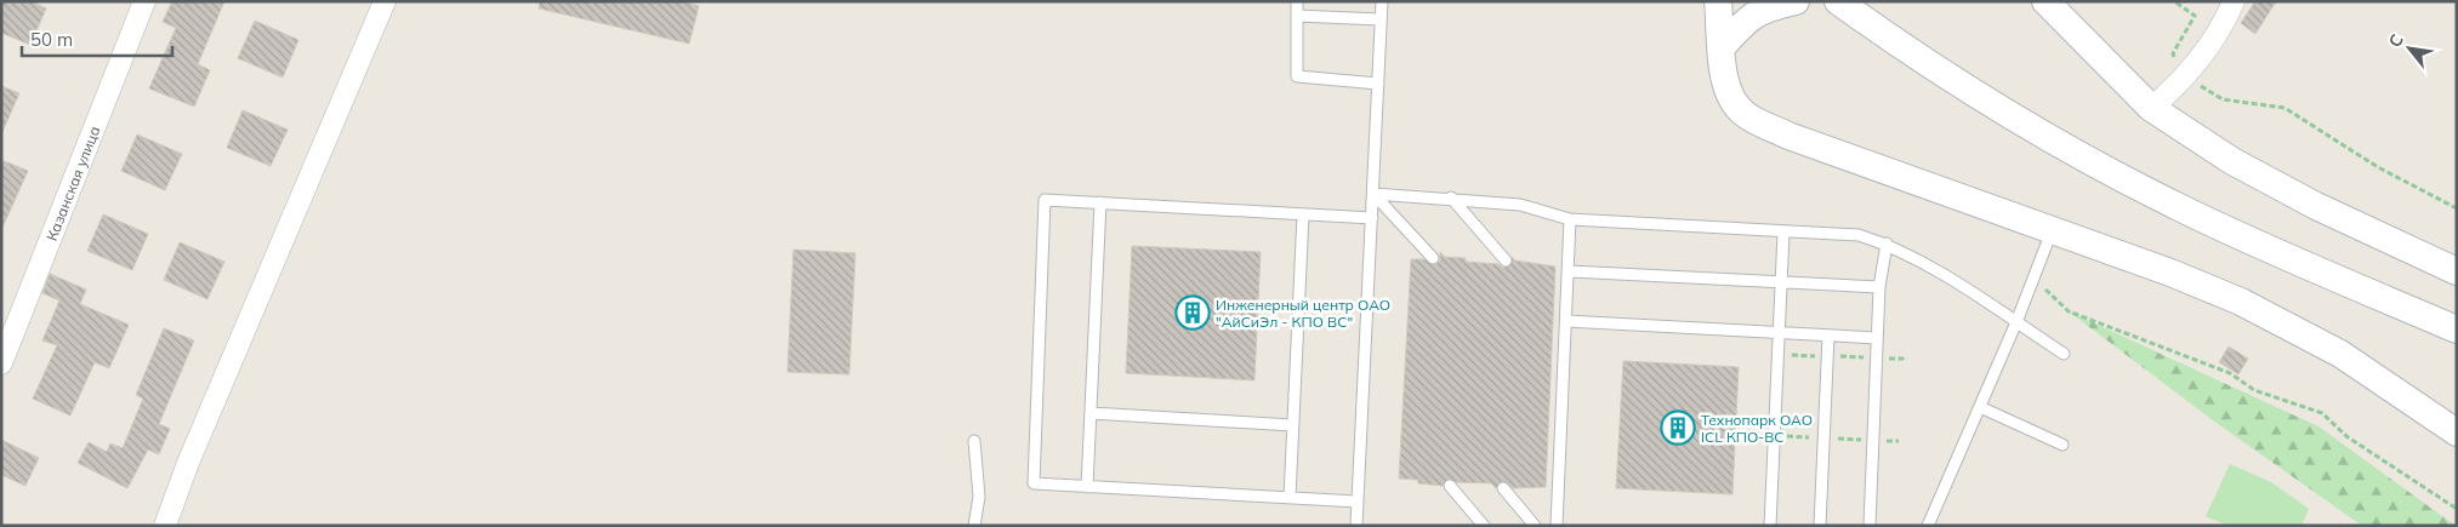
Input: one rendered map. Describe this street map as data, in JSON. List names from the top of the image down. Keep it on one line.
{"streets":{"street":["Казанская улица"]},"places":{"building":["Инженерный центр ОАО \"АйСиЭл - КПО ВС\"","Технопарк OAO ICL КПО-ВС"]},"scale_bar":"50 m","north":"top left"}
